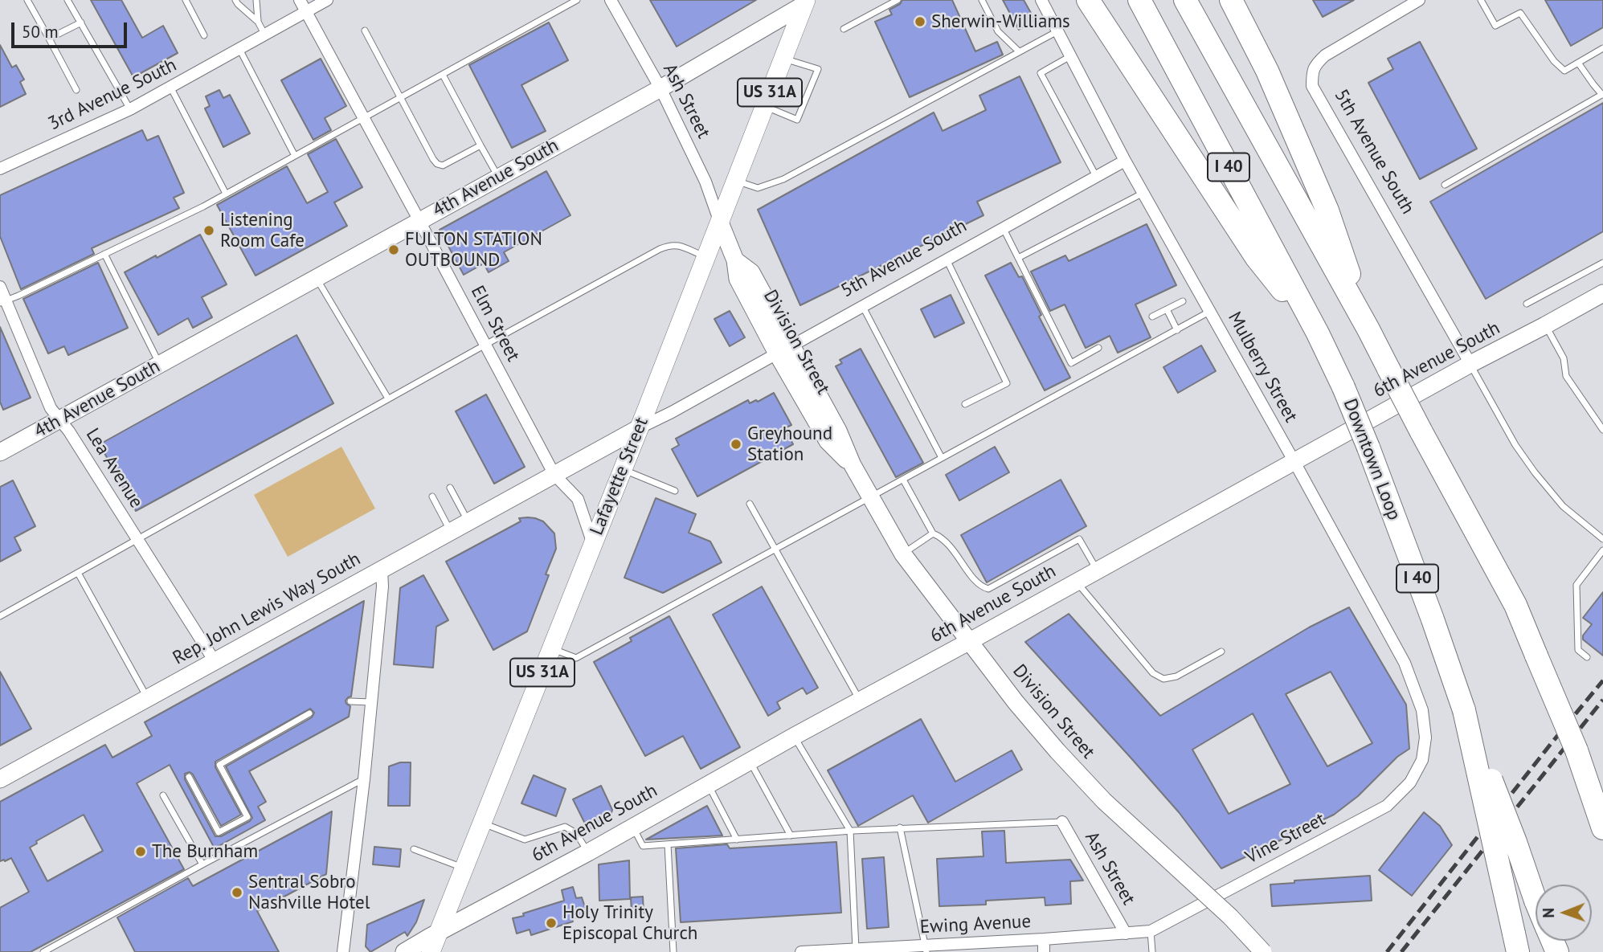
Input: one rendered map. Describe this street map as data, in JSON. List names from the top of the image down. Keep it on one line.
{"streets":{"highway":["I 40","Downtown Loop"],"main road":["US 31A","Lafayette Street"],"street":["3rd Avenue South","Ash Street","5th Avenue South","4th Avenue South","Elm Street","Division Street","6th Avenue South","Mulberry Street","Lea Avenue","Rep. John Lewis Way South","Vine Street","Ewing Avenue"]},"crossings":[["3rd Avenue South","Elm Street"],["Ash Street","4th Avenue South"],["Ash Street","Division Street"],["Ash Street","Lafayette Street"],["Ash Street","Ewing Avenue"],["5th Avenue South","Elm Street"],["5th Avenue South","Division Street"],["5th Avenue South","6th Avenue South"],["5th Avenue South","Mulberry Street"],["5th Avenue South","Lafayette Street"],["5th Avenue South","Rep. John Lewis Way South"],["4th Avenue South","Elm Street"],["4th Avenue South","Lea Avenue"],["4th Avenue South","Lafayette Street"],["Elm Street","Lafayette Street"],["Elm Street","Rep. John Lewis Way South"],["Division Street","6th Avenue South"],["Division Street","Lafayette Street"],["6th Avenue South","Mulberry Street"],["6th Avenue South","Lafayette Street"],["Mulberry Street","Vine Street"],["Lea Avenue","Rep. John Lewis Way South"],["Vine Street","Ewing Avenue"]],"places":["Sherwin-Williams","Listening Room Cafe","FULTON STATION OUTBOUND","Greyhound Station","The Burnham","Sentral Sobro Nashville Hotel","Holy Trinity Episcopal Church"],"scale_bar":"50 m","north":"left"}
